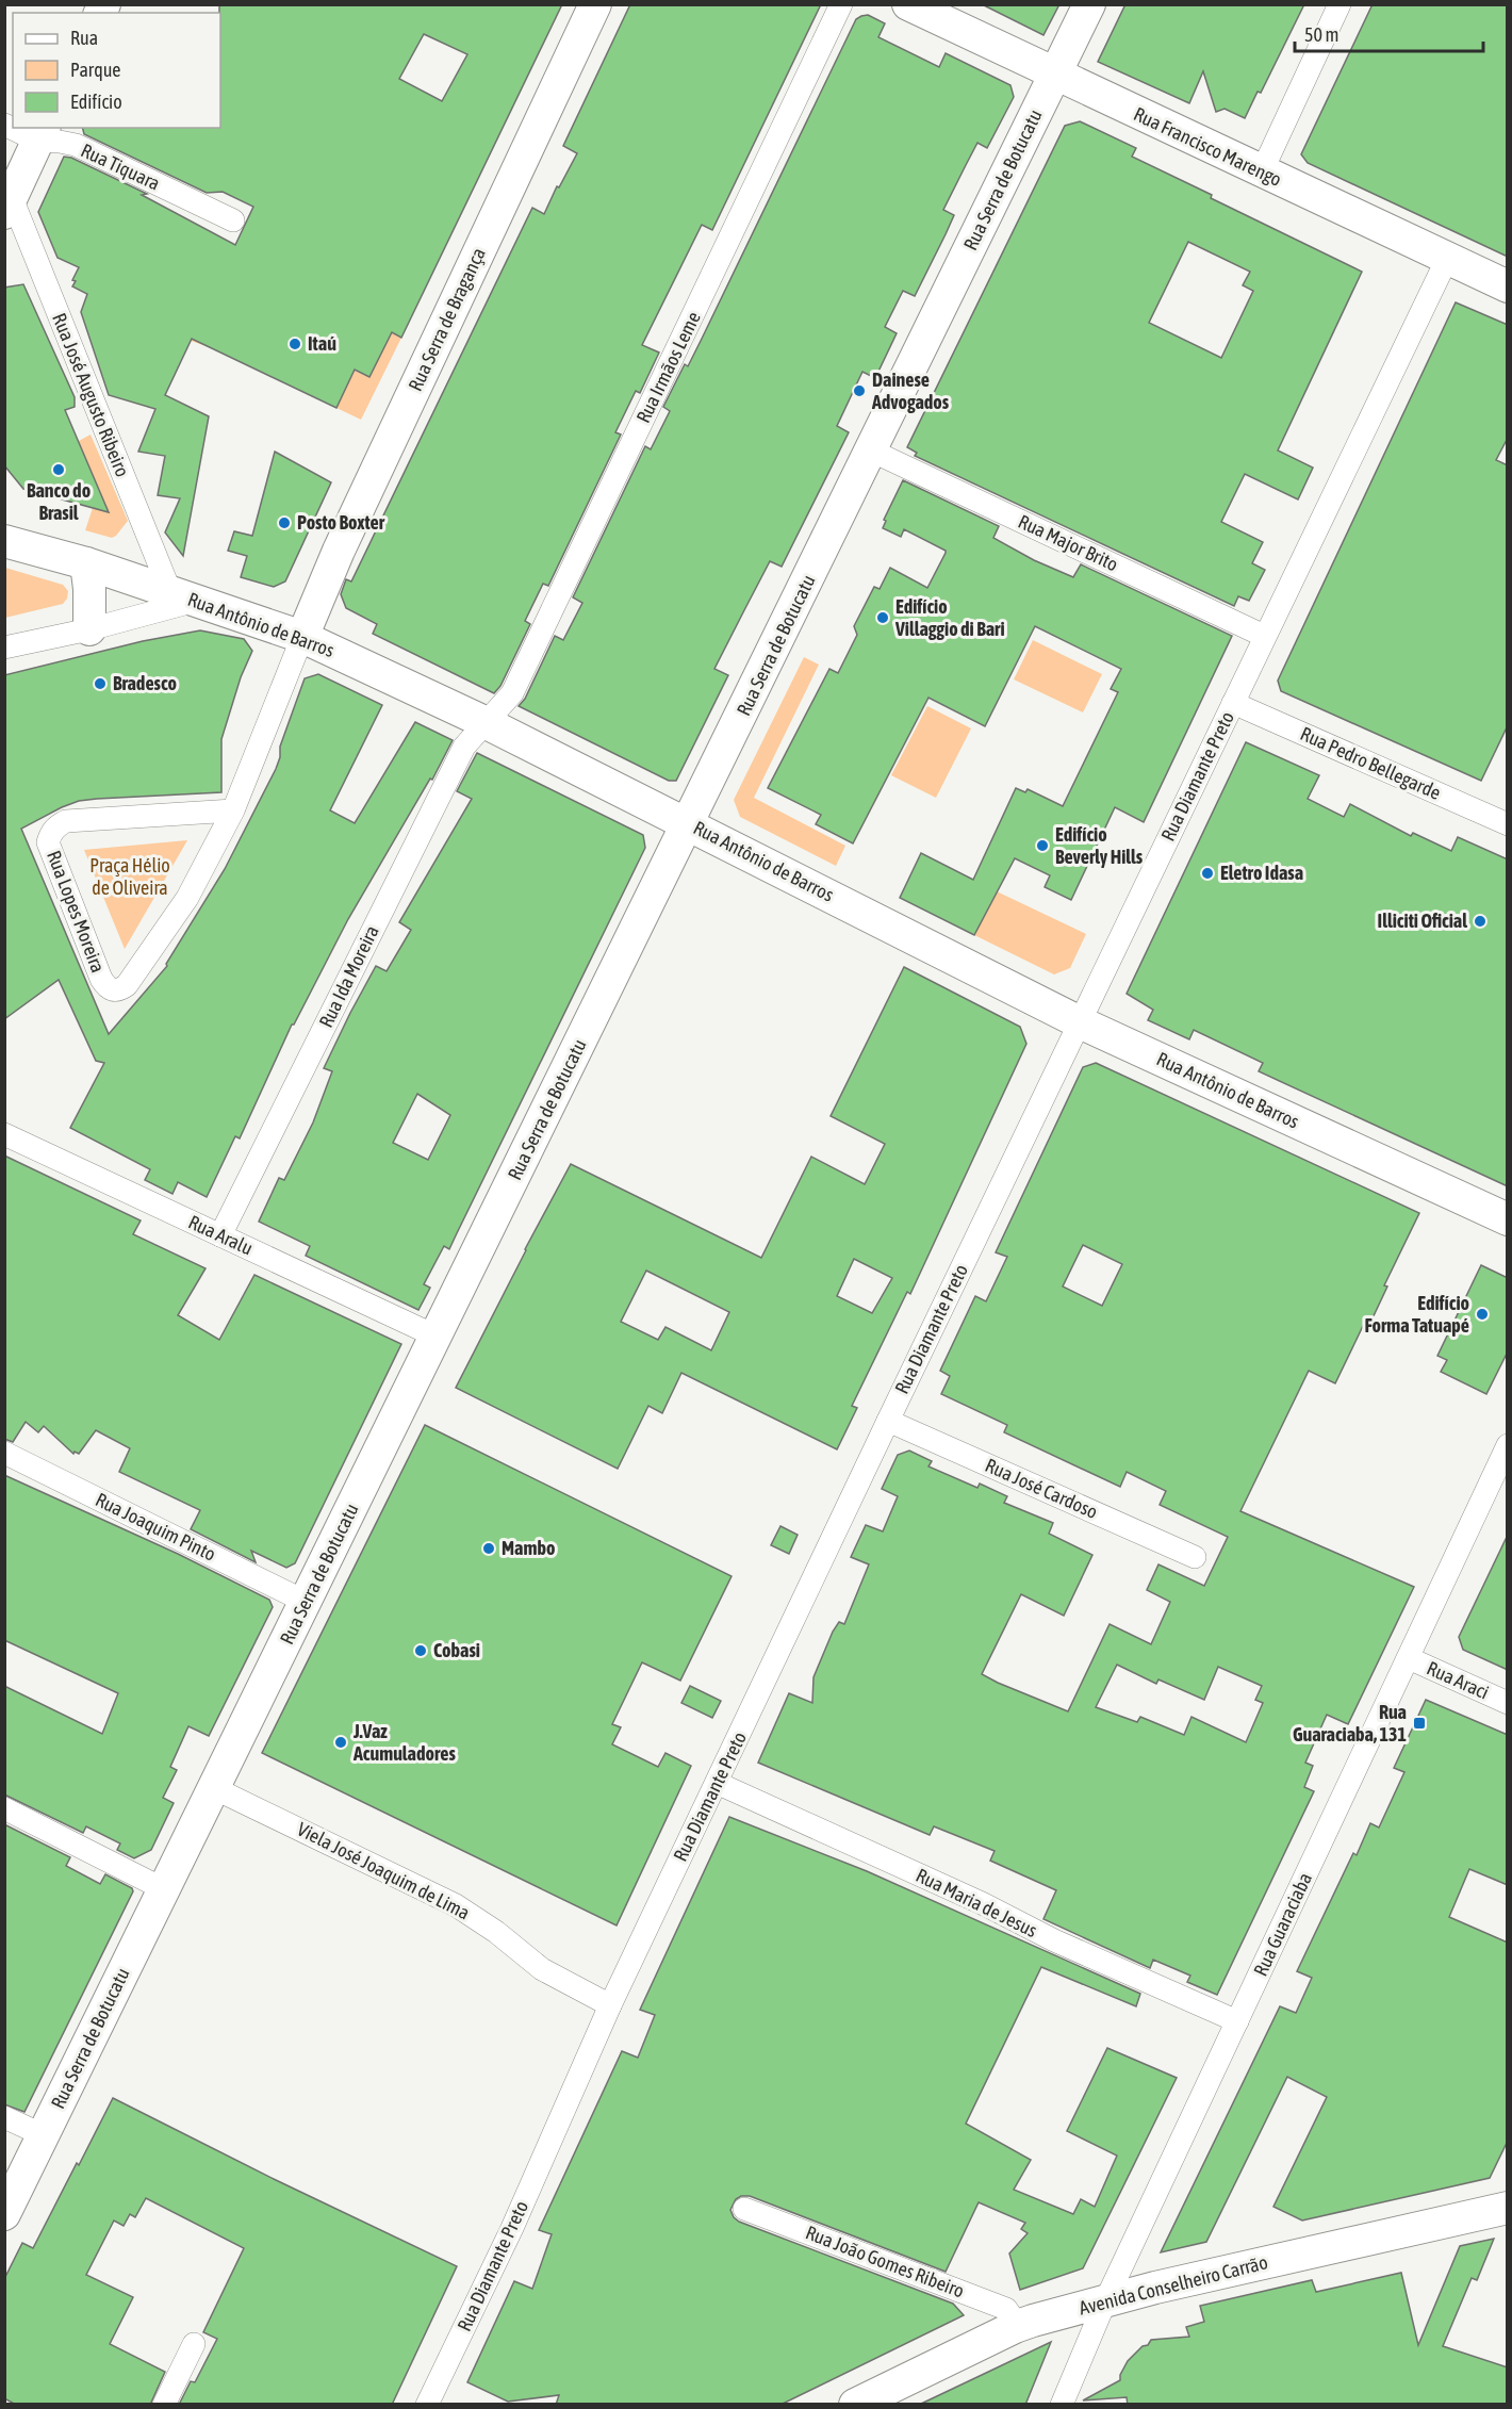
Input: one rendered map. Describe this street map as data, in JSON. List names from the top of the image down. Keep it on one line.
{"streets":{"street":["Rua Francisco Marengo","Rua Tiquara","Rua Serra de Botucatu","Rua Serra de Bragança","Rua Irmãos Leme","Rua José Augusto Ribeiro","Rua Major Brito","Rua Antônio de Barros","Rua Pedro Bellegarde","Rua Diamante Preto","Rua Lopes Moreira","Rua Ida Moreira","Rua Aralu","Rua José Cardoso","Rua Joaquim Pinto","Rua Araci","Viela José Joaquim de Lima","Rua Maria de Jesus","Rua Guaraciaba","Rua João Gomes Ribeiro","Avenida Conselheiro Carrão"]},"crossings":[["Rua Francisco Marengo","Rua Serra de Botucatu"],["Rua Francisco Marengo","Rua Diamante Preto"],["Rua Serra de Botucatu","Rua Major Brito"],["Rua Serra de Botucatu","Rua Antônio de Barros"],["Rua Serra de Botucatu","Rua Aralu"],["Rua Serra de Botucatu","Rua Joaquim Pinto"],["Rua Serra de Botucatu","Viela José Joaquim de Lima"],["Rua Serra de Bragança","Rua Antônio de Barros"],["Rua Serra de Bragança","Rua Lopes Moreira"],["Rua Irmãos Leme","Rua Antônio de Barros"],["Rua Irmãos Leme","Rua Ida Moreira"],["Rua José Augusto Ribeiro","Rua Antônio de Barros"],["Rua Major Brito","Rua Diamante Preto"],["Rua Antônio de Barros","Rua Diamante Preto"],["Rua Antônio de Barros","Rua Lopes Moreira"],["Rua Antônio de Barros","Rua Ida Moreira"],["Rua Pedro Bellegarde","Rua Diamante Preto"],["Rua Diamante Preto","Rua José Cardoso"],["Rua Diamante Preto","Viela José Joaquim de Lima"],["Rua Diamante Preto","Rua Maria de Jesus"],["Rua Ida Moreira","Rua Aralu"],["Rua Araci","Rua Guaraciaba"],["Rua Maria de Jesus","Rua Guaraciaba"],["Rua Guaraciaba","Avenida Conselheiro Carrão"],["Rua João Gomes Ribeiro","Avenida Conselheiro Carrão"]],"parks":["Praça Hélio de Oliveira"],"places":{"other":["Itaú","Dainese Advogados","Banco do Brasil","Posto Boxter","Edifício Villaggio di Bari","Bradesco","Edifício Beverly Hills","Eletro Idasa","Illiciti Oficial","Edifício Forma Tatuapé","Mambo","Cobasi","J.Vaz Acumuladores"],"transit":["Rua Guaraciaba, 131"]},"legend":["Rua","Parque","Edifício"],"scale_bar":"50 m"}
